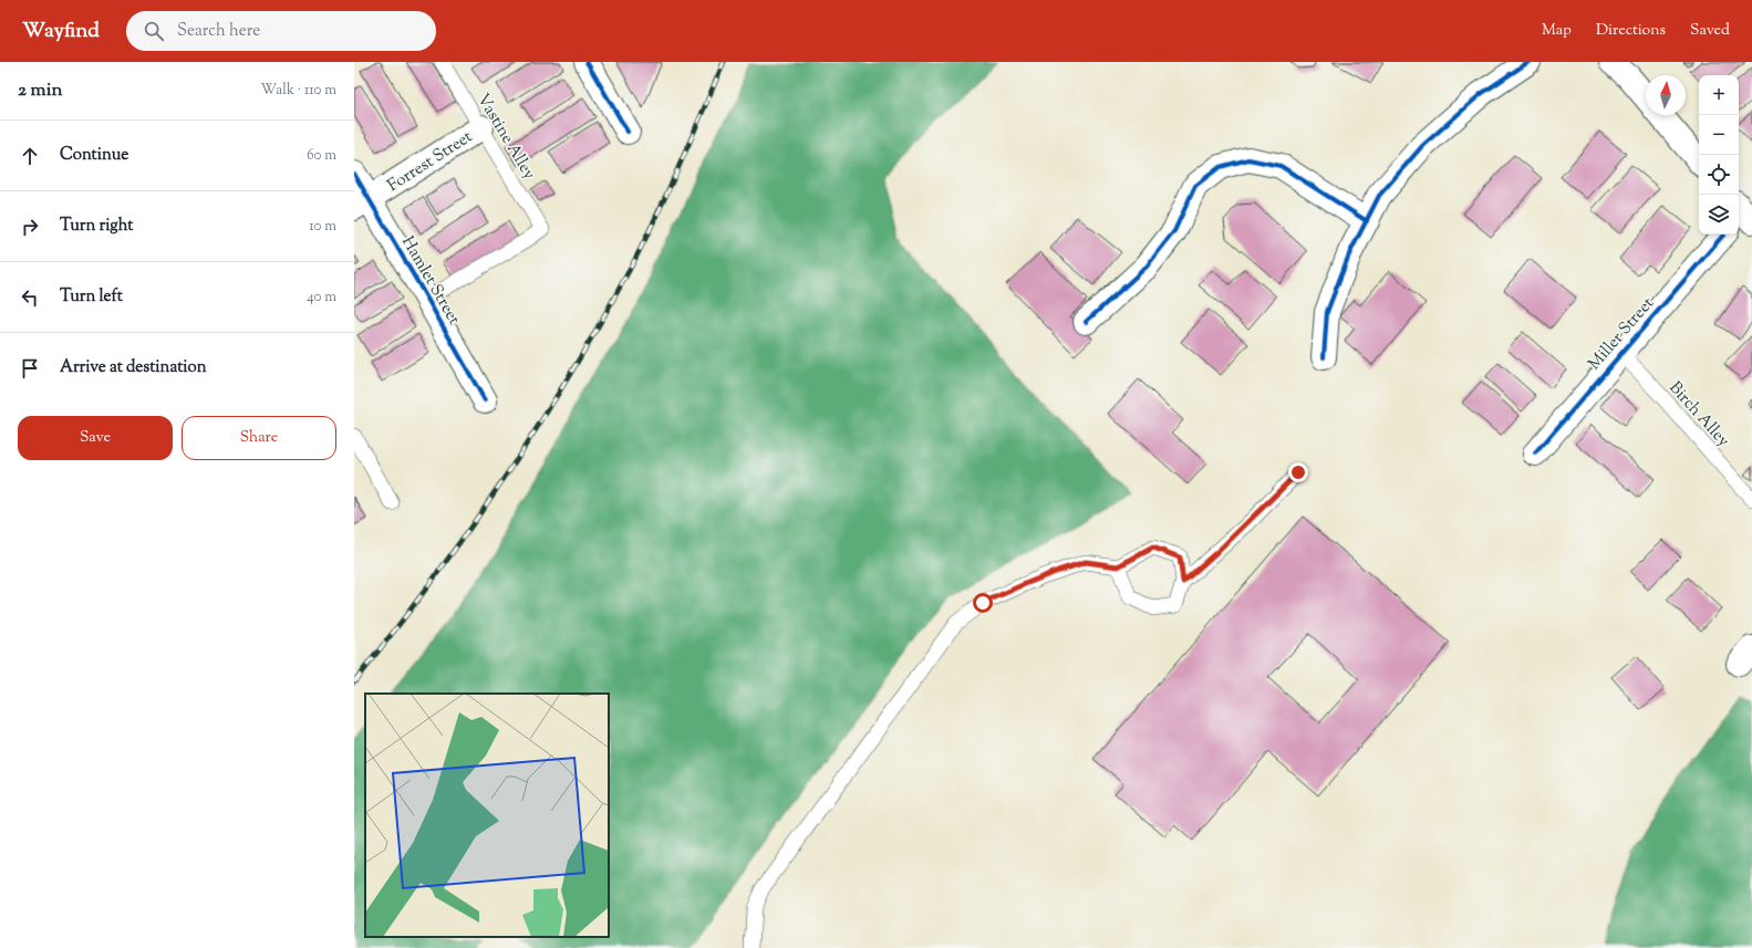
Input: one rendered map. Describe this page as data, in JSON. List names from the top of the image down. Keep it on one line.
{"streets":{"street":["Forrest Street","Hamlet Street","Miller Street"],"lane":["Vastine Alley","Birch Alley"]},"crossings":[["Vastine Alley","Forrest Street"],["Vastine Alley","Hamlet Street"],["Forrest Street","Hamlet Street"],["Miller Street","Birch Alley"]],"north":"top","page":{"header":"Wayfind","search":"Search here","nav":["Map","Directions","Saved"],"heading":["2 min","Walk · 110 m"],"map_buttons":["+","−"],"list":[["Continue","60 m"],["Turn right","10 m"],["Turn left","40 m"],"Arrive at destination"],"buttons":["Save","Share"]}}
